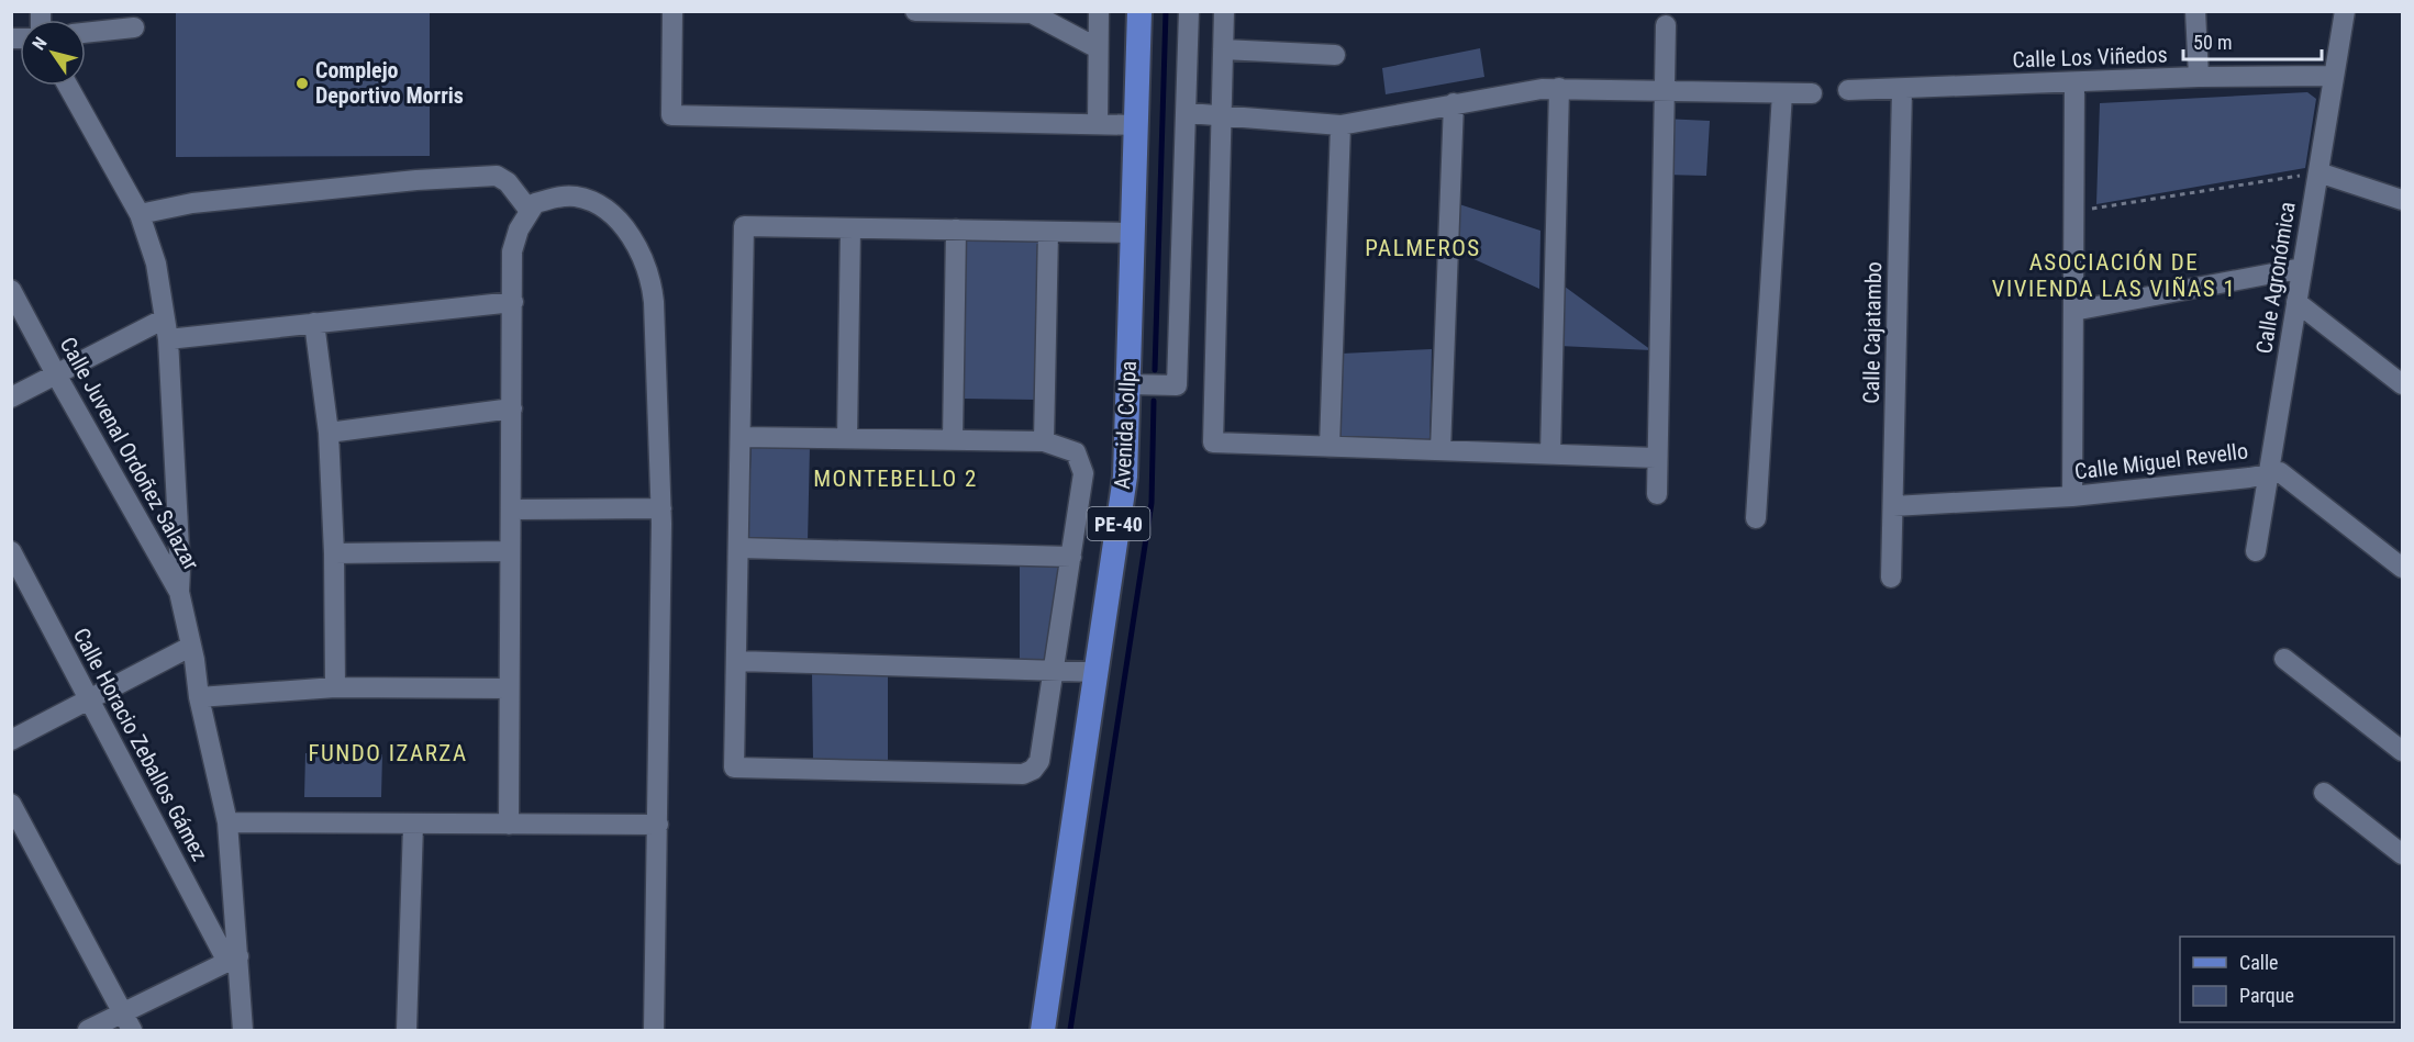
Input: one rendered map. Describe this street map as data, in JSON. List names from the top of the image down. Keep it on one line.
{"streets":{"main road":["Avenida Collpa","PE-40"],"street":["Calle Los Viñedos","Calle Agronómica","Calle Cajatambo","Calle Juvenal Ordoñez Salazar","Calle Miguel Revello","Calle Horacio Zeballos Gámez"]},"crossings":[["Calle Los Viñedos","Calle Agronómica"],["Calle Los Viñedos","Calle Cajatambo"],["Calle Agronómica","Calle Miguel Revello"],["Calle Cajatambo","Calle Miguel Revello"],["Calle Juvenal Ordoñez Salazar","Calle Horacio Zeballos Gámez"]],"districts":["PALMEROS","ASOCIACIÓN DE VIVIENDA LAS VIÑAS 1","MONTEBELLO 2","FUNDO IZARZA"],"places":["Complejo Deportivo Morris"],"legend":["Calle","Parque"],"scale_bar":"50 m","north":"top left"}
